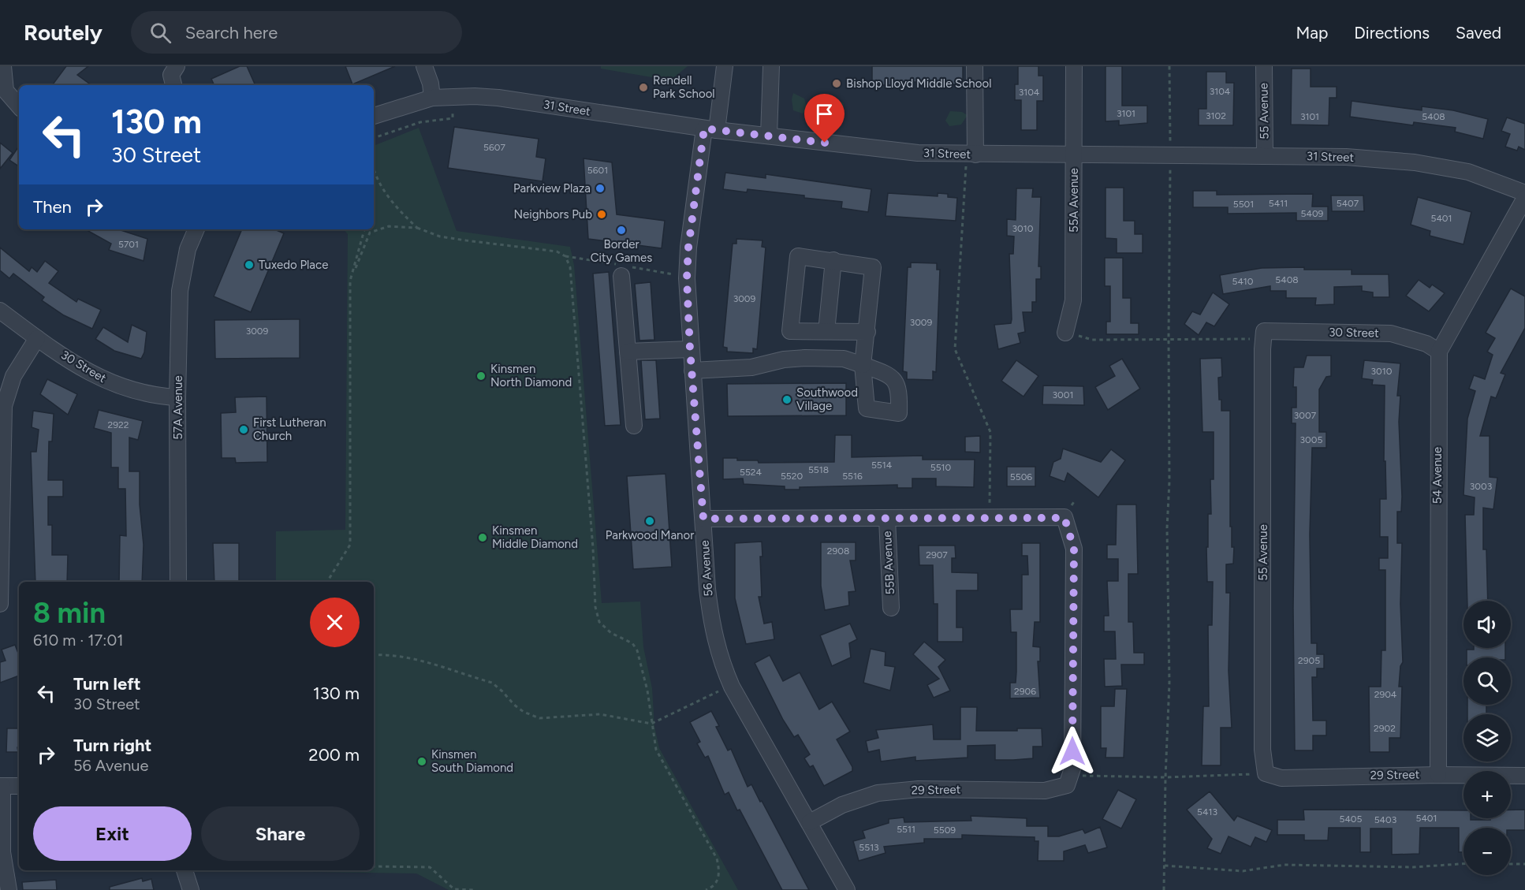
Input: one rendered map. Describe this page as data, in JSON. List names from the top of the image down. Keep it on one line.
{"streets":{"street":["31 Street","55 Avenue","55A Avenue","30 Street","57A Avenue","54 Avenue","55B Avenue","56 Avenue","29 Street"]},"crossings":[["31 Street","55 Avenue"],["31 Street","55A Avenue"],["31 Street","56 Avenue"],["55 Avenue","30 Street"],["55 Avenue","29 Street"],["30 Street","57A Avenue"],["30 Street","54 Avenue"],["54 Avenue","29 Street"],["55B Avenue","29 Street"],["56 Avenue","29 Street"]],"places":["Bishop Lloyd Middle School","Rendell Park School","Parkview Plaza","Neighbors Pub","Border City Games","Tuxedo Place","Kinsmen North Diamond","Southwood Village","First Lutheran Church","Parkwood Manor","Kinsmen Middle Diamond","Kinsmen South Diamond"],"house_numbers":["3104","3104","3101","3102","3101","5408","5607","5601","5411","5407","5501","5409","5401","3010","5701","5408","5410","3009","3009","3009","3010","3001","3007","2922","3005","5514","5510","5518","5524","5520","5516","5506","3003","2908","2907","2905","2906","2904","2902","5413","5401","5405","5403","5511","5509","5513"],"page":{"header":"Routely","search":"Search here","nav":["Map","Directions","Saved"],"turn":["130 m","30 Street"],"then":"Then","heading":["8 min","610 m · 17:01"],"map_buttons":["+","−"],"list":[{"name":"Turn left","note":"30 Street","value":"130 m"},{"name":"Turn right","note":"56 Avenue","value":"200 m"}],"buttons":["Exit","Share"]}}
